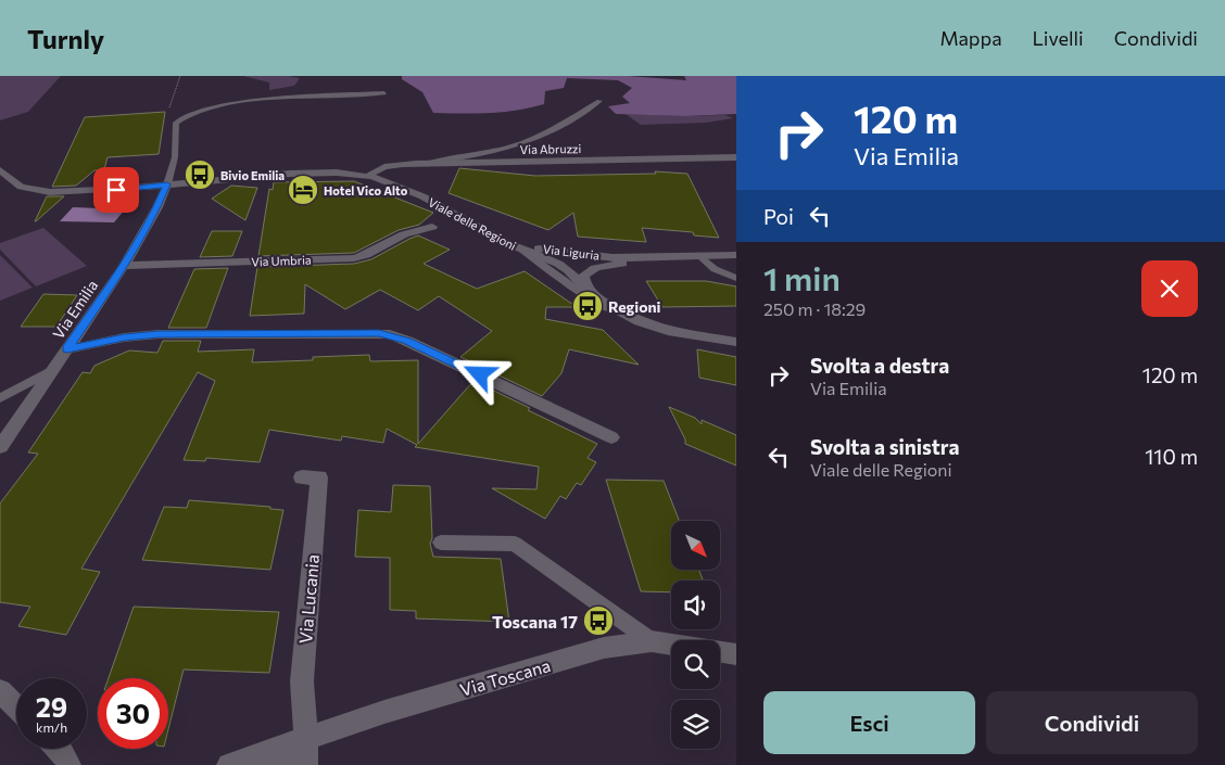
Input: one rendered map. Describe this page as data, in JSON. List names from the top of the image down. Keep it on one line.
{"streets":{"street":["Via Abruzzi","Viale delle Regioni","Via Liguria","Via Umbria","Via Emilia","Via Lucania","Via Toscana"]},"crossings":[["Via Abruzzi","Viale delle Regioni"],["Viale delle Regioni","Via Liguria"],["Viale delle Regioni","Via Emilia"],["Via Umbria","Via Emilia"],["Via Lucania","Via Toscana"]],"places":{"bus stop":["Bivio Emilia","Regioni","Toscana 17"],"hotel":["Hotel Vico Alto"]},"north":"bottom right","page":{"header":"Turnly","nav":["Mappa","Livelli","Condividi"],"turn":["120 m","Via Emilia"],"then":"Poi","heading":["1 min","250 m · 18:29"],"list":[{"name":"Svolta a destra","note":"Via Emilia","value":"120 m"},{"name":"Svolta a sinistra","note":"Viale delle Regioni","value":"110 m"}],"speed":"29 km/h","limit":"30","buttons":["Esci","Condividi"]}}
